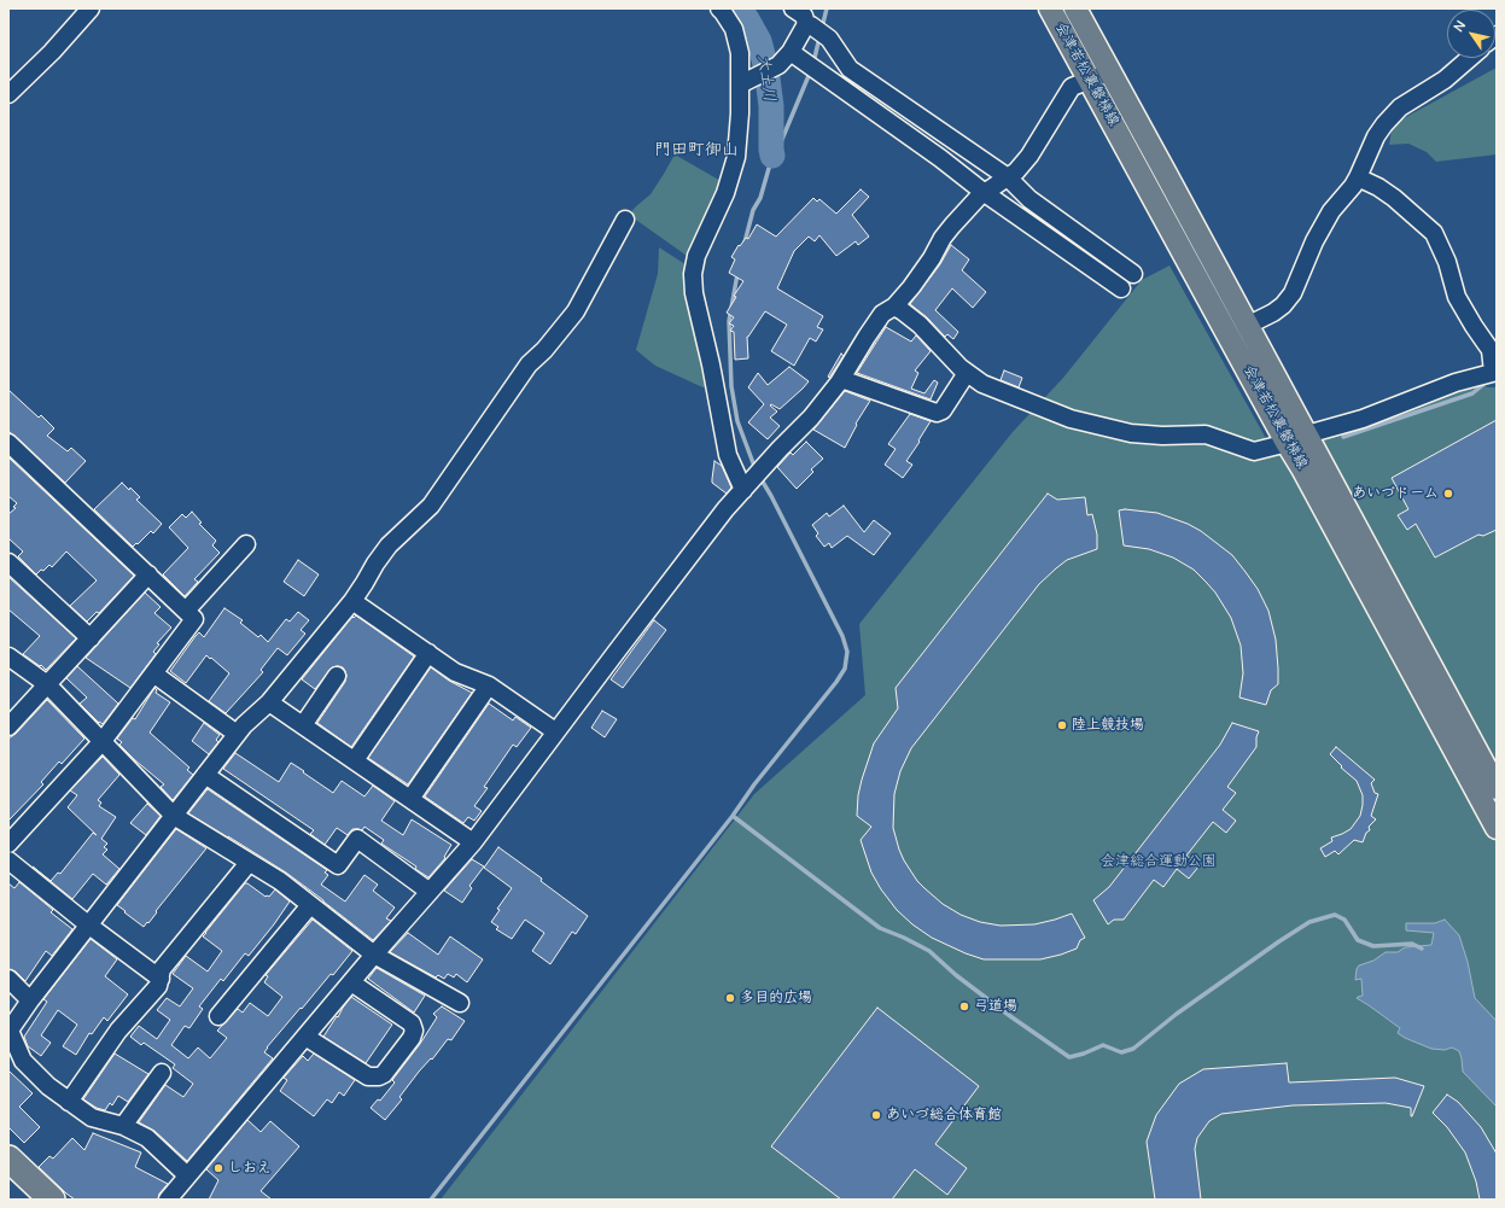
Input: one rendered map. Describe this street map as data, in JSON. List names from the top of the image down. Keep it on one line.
{"streets":{"main road":["会津若松裏磐梯線"]},"districts":["門田町御山"],"water":["大土川"],"parks":["会津総合運動公園"],"places":["あいづドーム","陸上競技場","多目的広場","弓道場","あいづ総合体育館","しおえ"],"north":"top left"}
